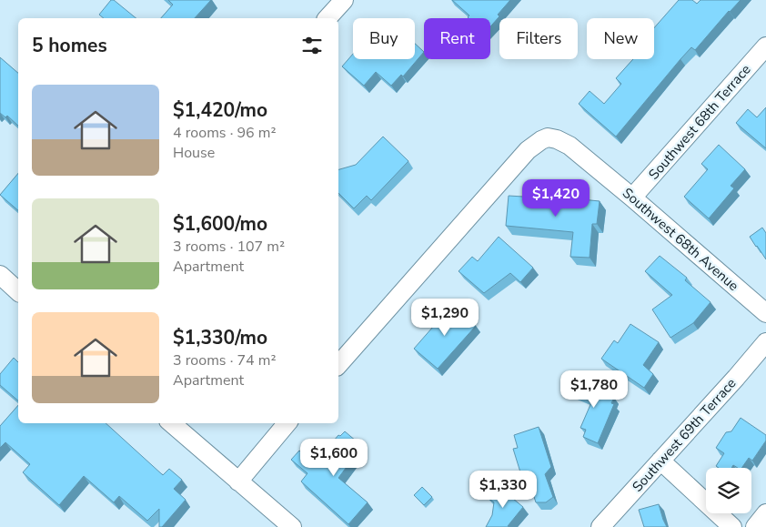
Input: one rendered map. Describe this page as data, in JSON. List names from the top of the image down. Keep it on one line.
{"streets":{"street":["Southwest 68th Terrace","Southwest 68th Avenue","Southwest 69th Terrace"]},"crossings":[["Southwest 68th Terrace","Southwest 68th Avenue"]],"page":{"chip":["Buy","Rent","Filters","New"],"heading":"5 homes","list":[{"name":"$1,420/mo","note":"4 rooms · 96 m² · House"},{"name":"$1,600/mo","note":"3 rooms · 107 m² · Apartment"},{"name":"$1,330/mo","note":"3 rooms · 74 m² · Apartment"}],"price":["$1,420","$1,290","$1,780","$1,600","$1,330"]}}
